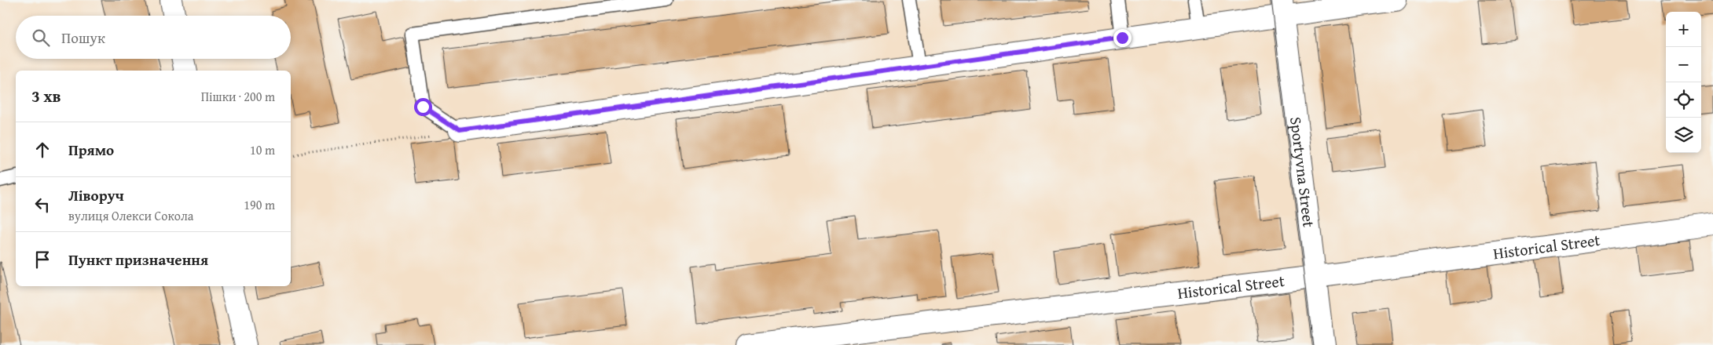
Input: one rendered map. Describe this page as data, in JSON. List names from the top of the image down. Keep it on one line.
{"streets":{"street":["Sportyvna Street","Historical Street"]},"crossings":[["Sportyvna Street","Historical Street"]],"page":{"map_buttons":["+","−"],"search":"Пошук","heading":["3 хв","Пішки · 200 m"],"list":[["Прямо","10 m"],["Ліворуч","вулиця Олекси Сокола","190 m"],"Пункт призначення"]}}
